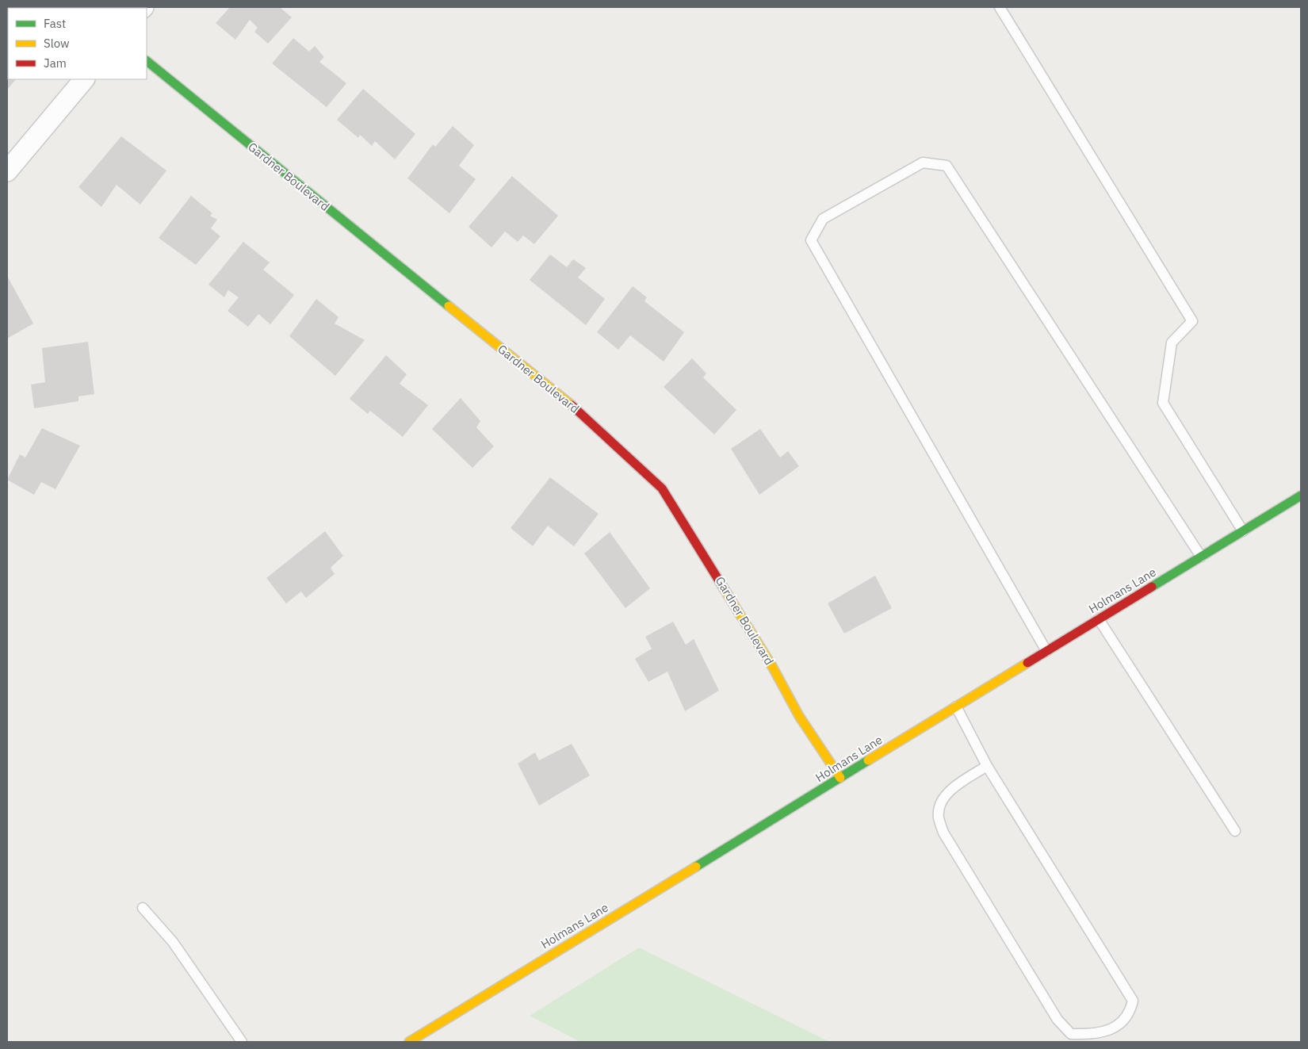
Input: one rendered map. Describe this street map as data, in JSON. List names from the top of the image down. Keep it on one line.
{"streets":{"main road":["Gardner Boulevard","Holmans Lane"]},"crossings":[["Gardner Boulevard","Holmans Lane"]],"legend":["Fast","Slow","Jam"]}
